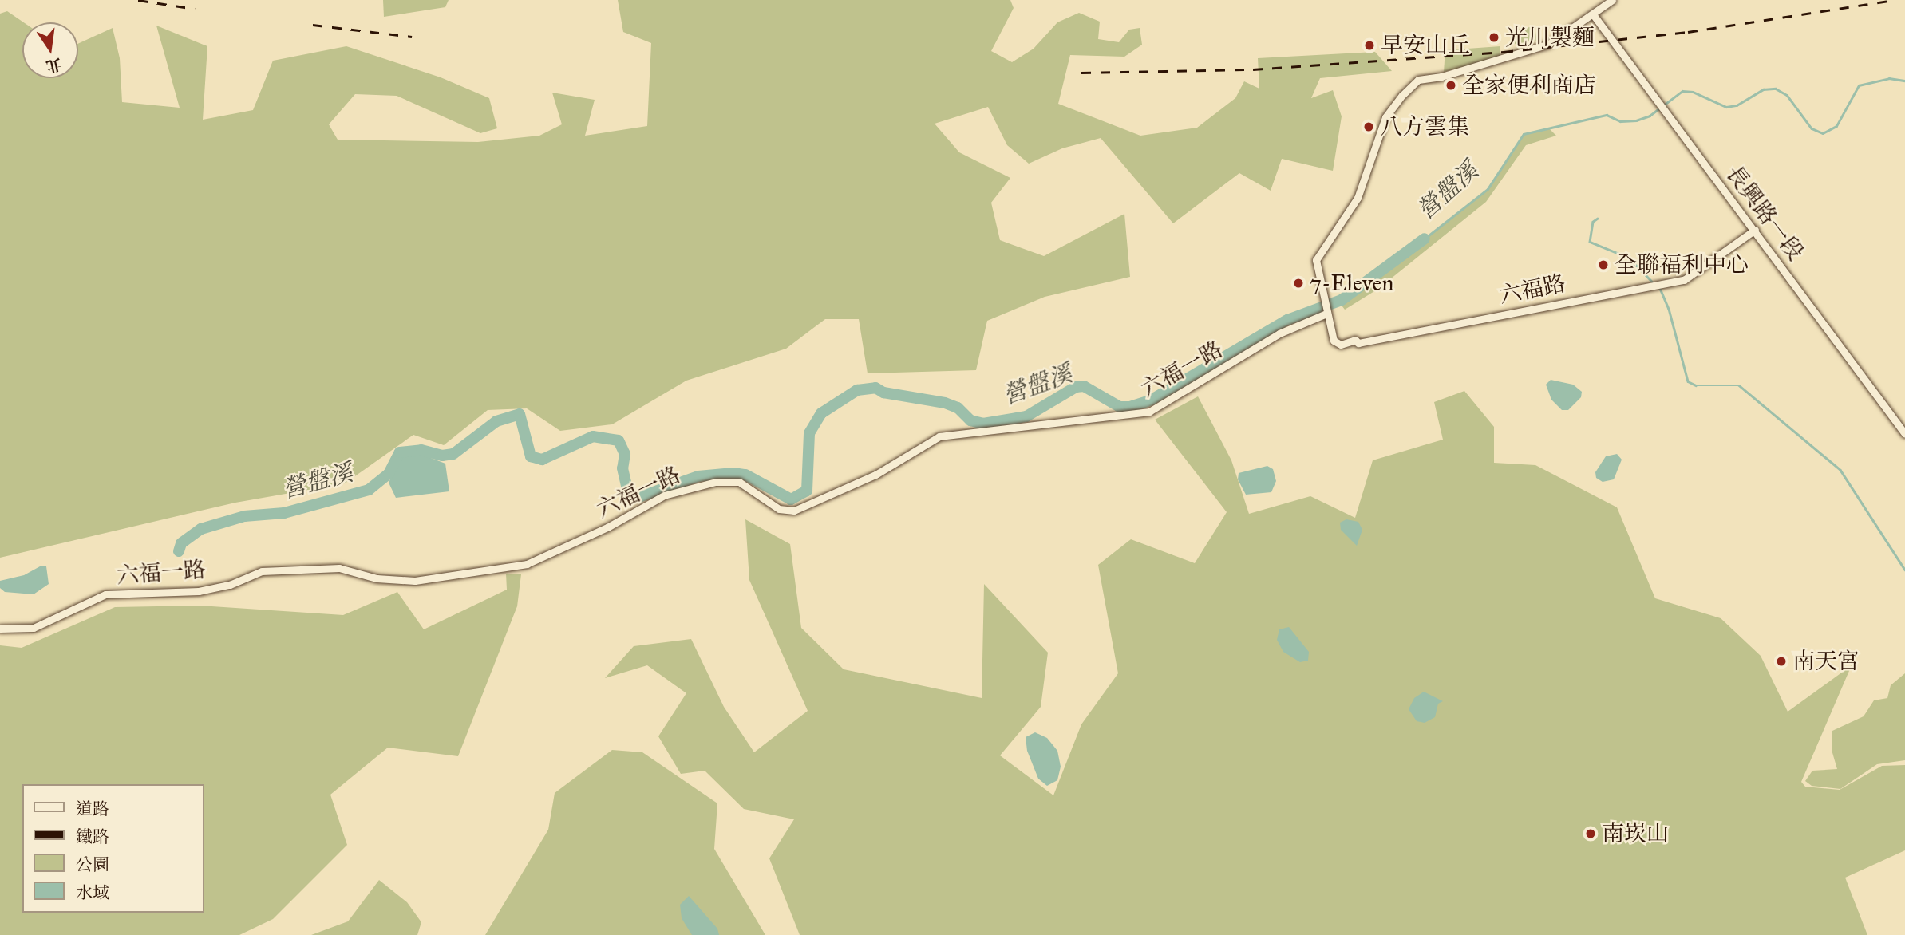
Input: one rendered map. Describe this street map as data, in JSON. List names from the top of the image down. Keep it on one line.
{"streets":{"street":["長興路一段","六福路","六福一路"]},"crossings":[["長興路一段","六福路"],["六福路","六福一路"]],"water":["營盤溪"],"places":["光川製麵","早安山丘","全家便利商店","八方雲集","全聯福利中心","7-Eleven","南天宮","南崁山"],"legend":["道路","鐵路","公園","水域"],"north":"bottom"}
